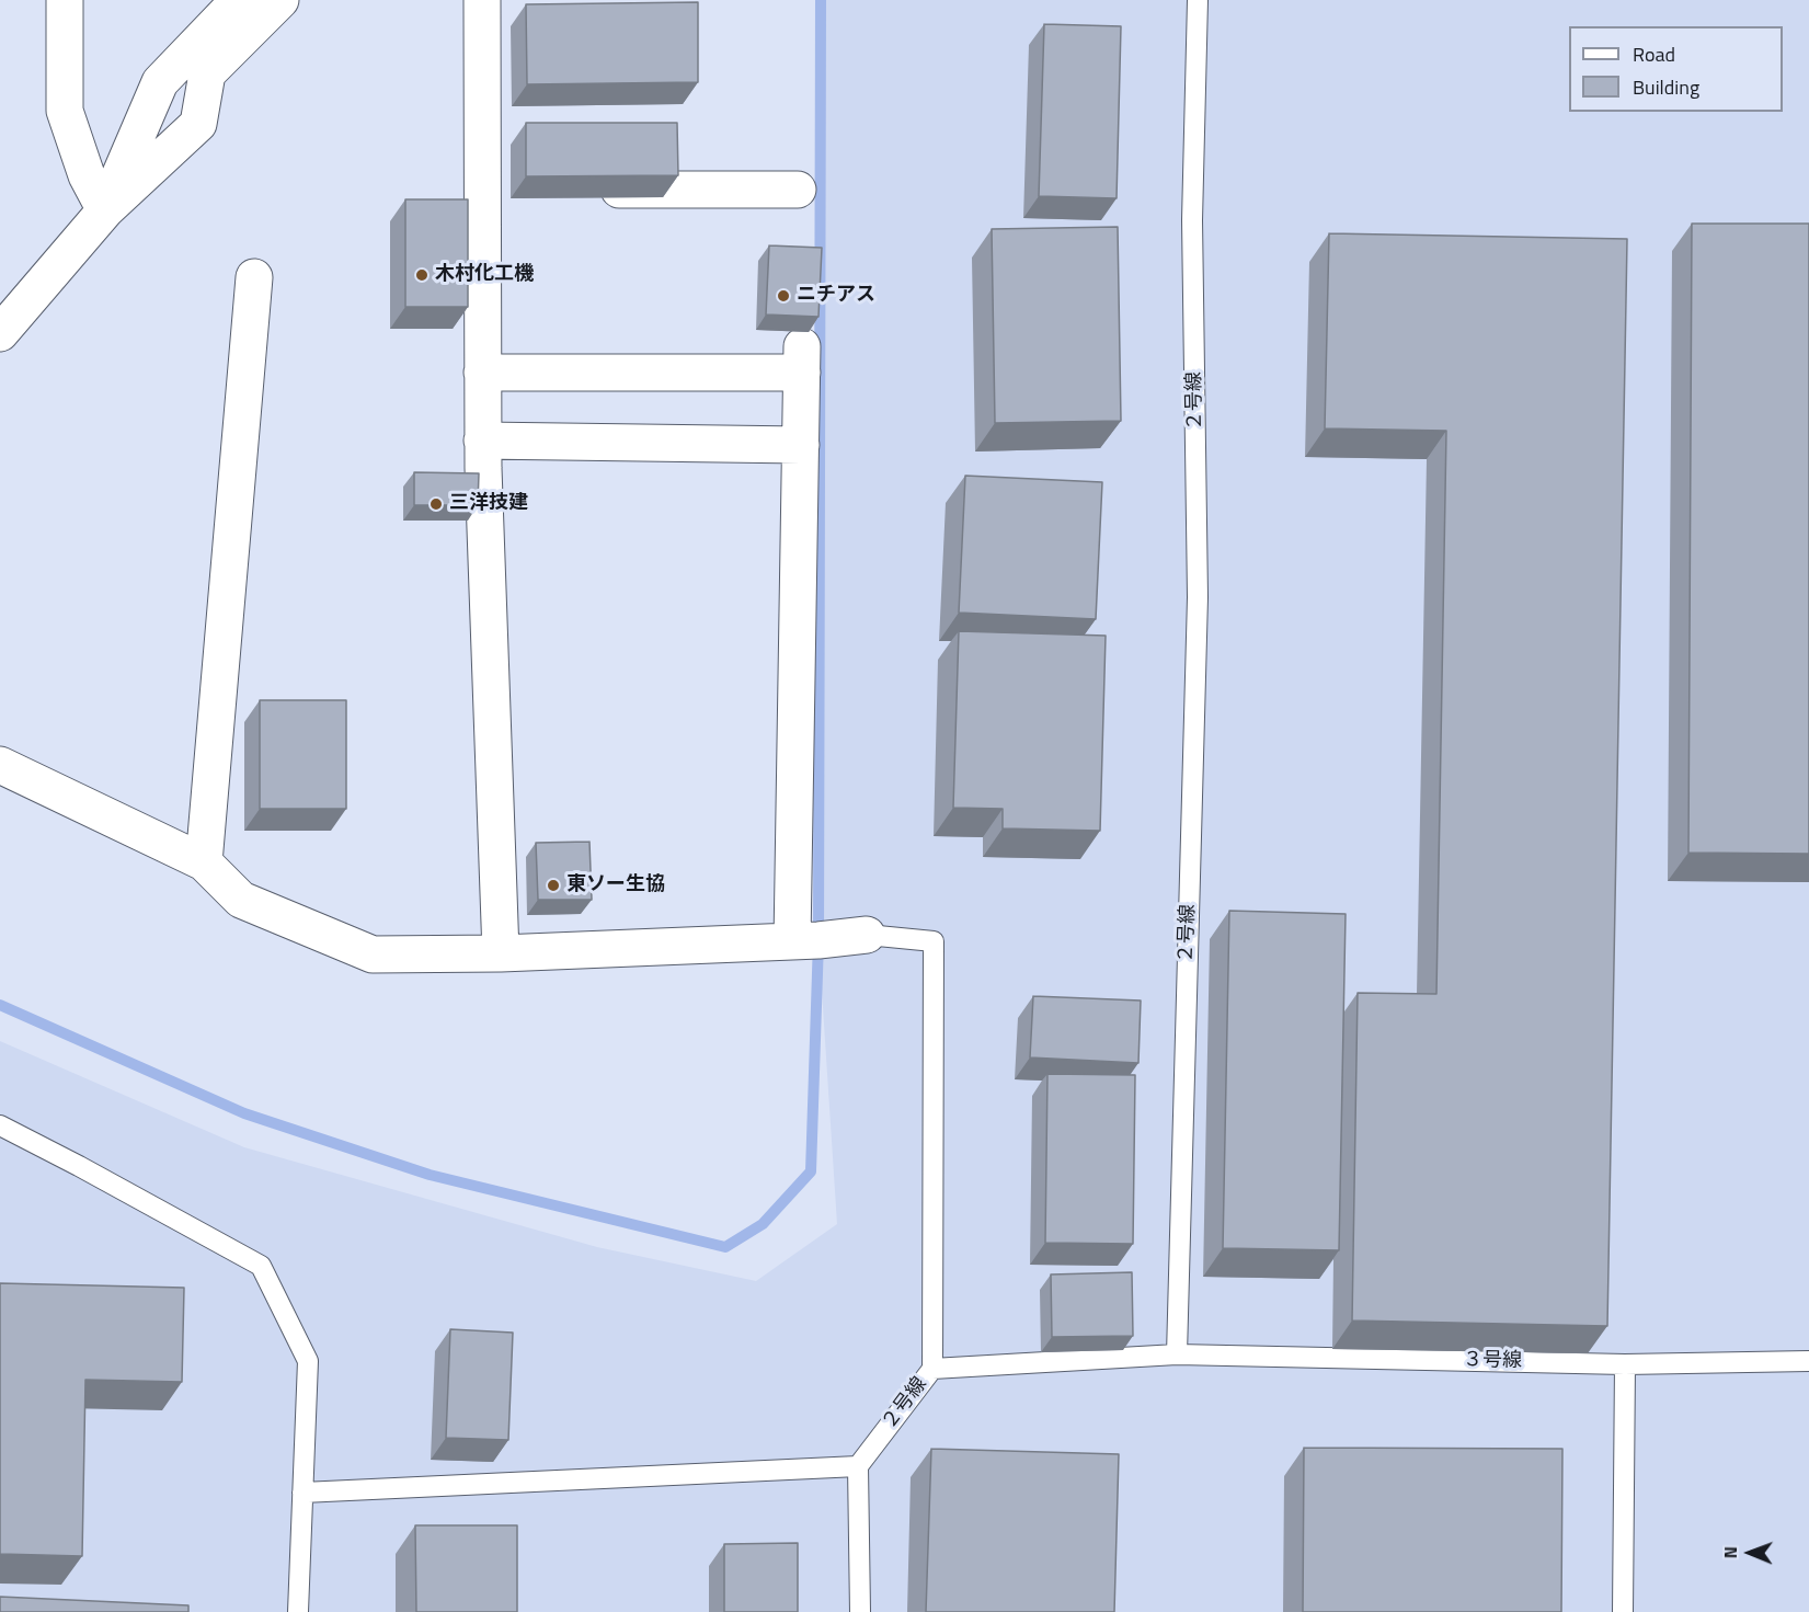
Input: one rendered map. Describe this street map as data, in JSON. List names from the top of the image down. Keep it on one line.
{"streets":{"lane":["２号線","３号線"]},"crossings":[["２号線","３号線"]],"places":["木村化工機","ニチアス","三洋技建","東ソー生協"],"legend":["Road","Building"],"north":"left"}
